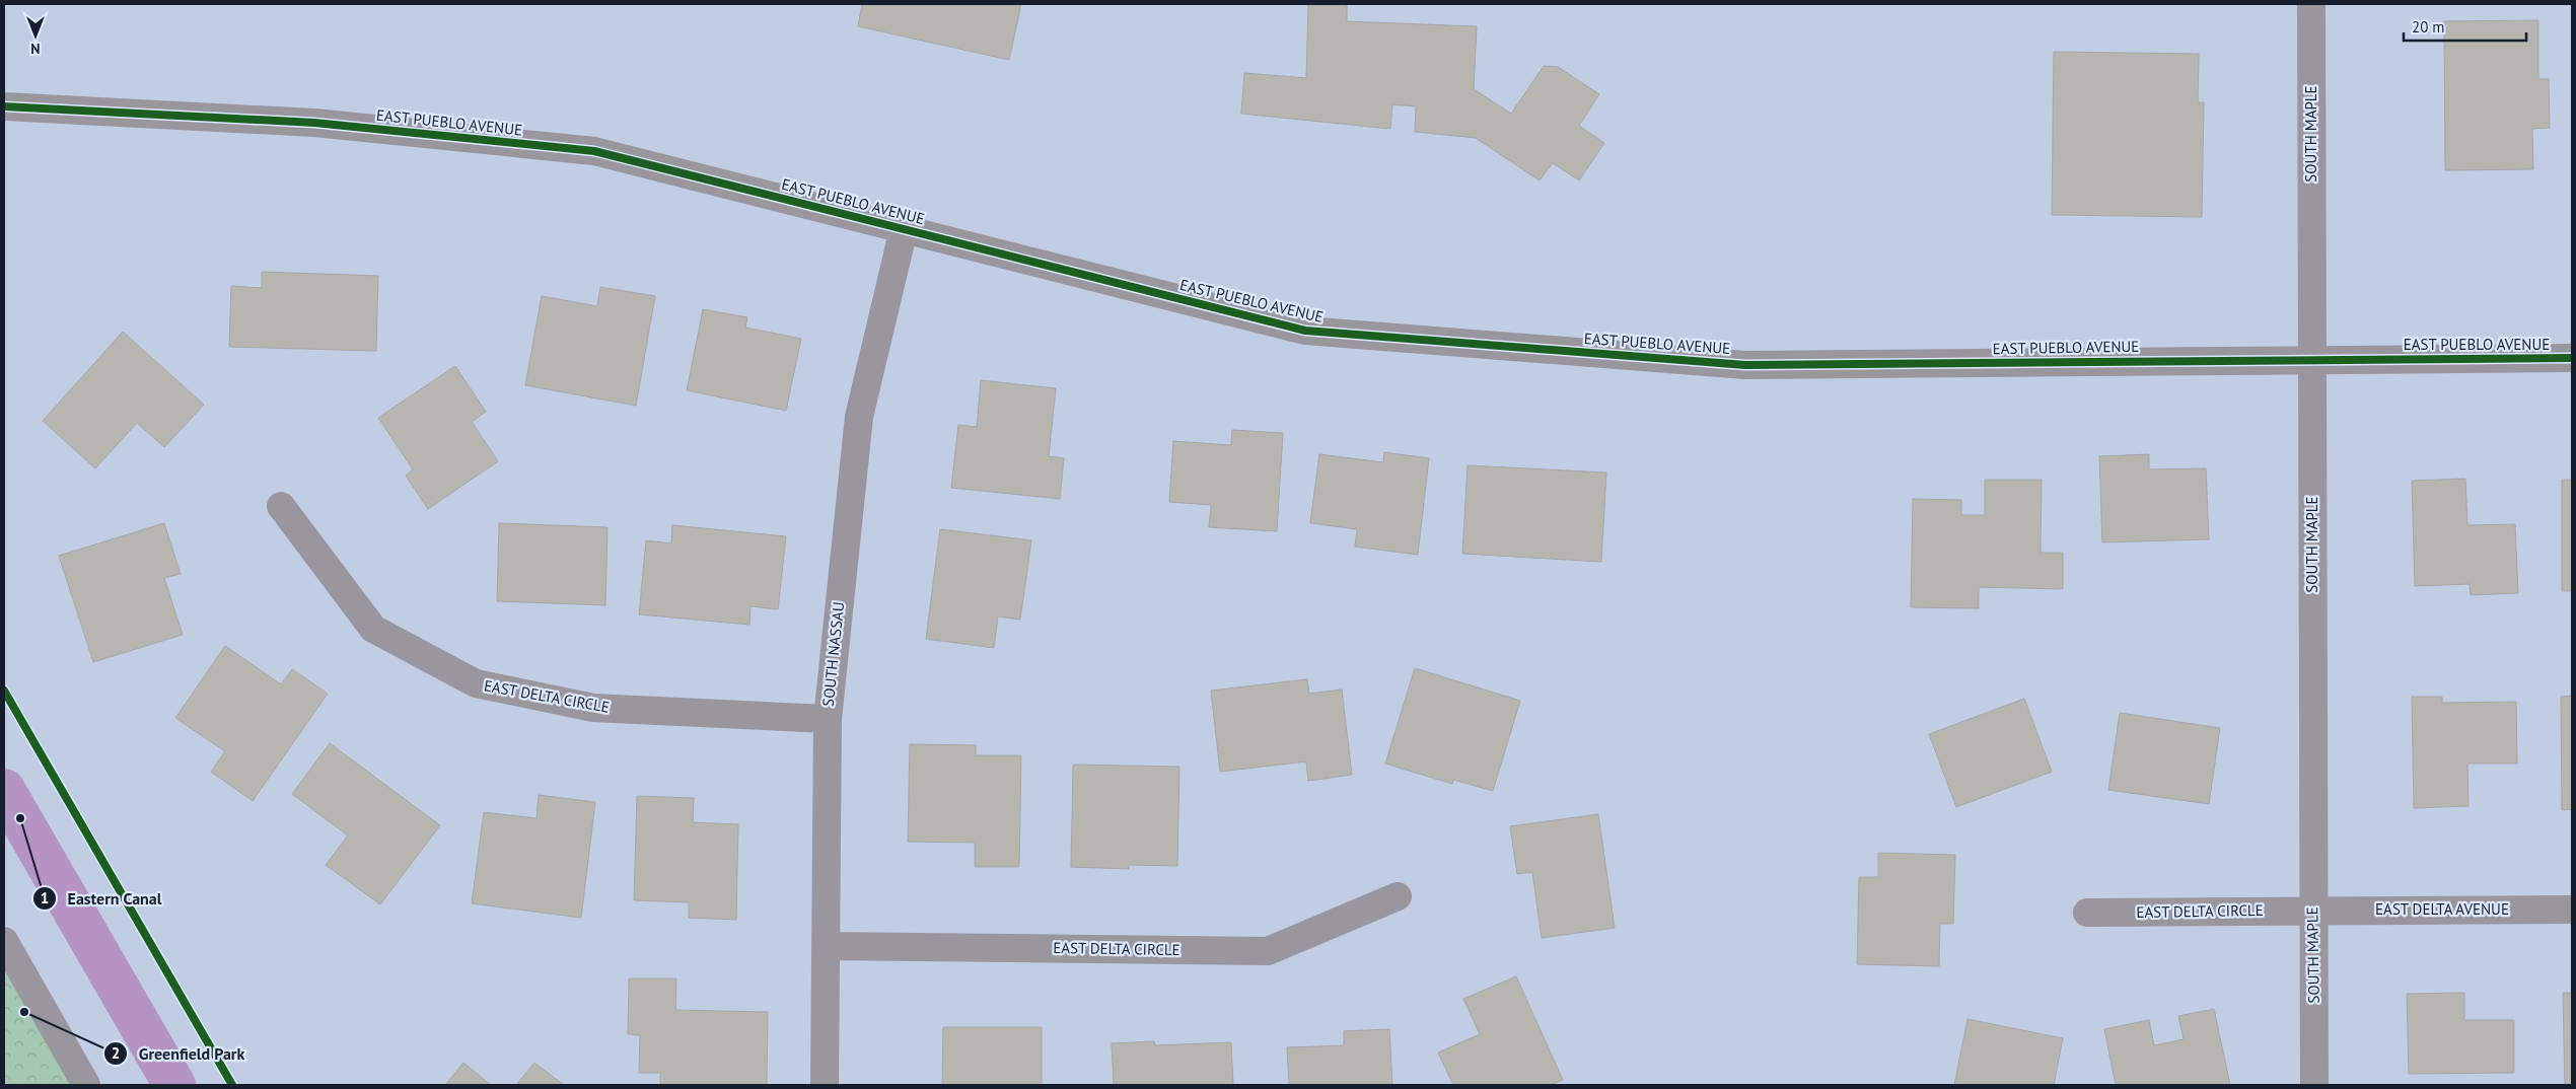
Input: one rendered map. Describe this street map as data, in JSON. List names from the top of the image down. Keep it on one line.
{"streets":{"street":["EAST PUEBLO AVENUE","SOUTH MAPLE","SOUTH NASSAU","EAST DELTA CIRCLE","EAST DELTA AVENUE"]},"crossings":[["EAST PUEBLO AVENUE","SOUTH MAPLE"],["EAST PUEBLO AVENUE","SOUTH NASSAU"],["SOUTH MAPLE","EAST DELTA CIRCLE"],["SOUTH MAPLE","EAST DELTA AVENUE"],["SOUTH NASSAU","EAST DELTA CIRCLE"],["EAST DELTA CIRCLE","EAST DELTA AVENUE"]],"places":["Eastern Canal","Greenfield Park"],"scale_bar":"20 m","north":"bottom"}
